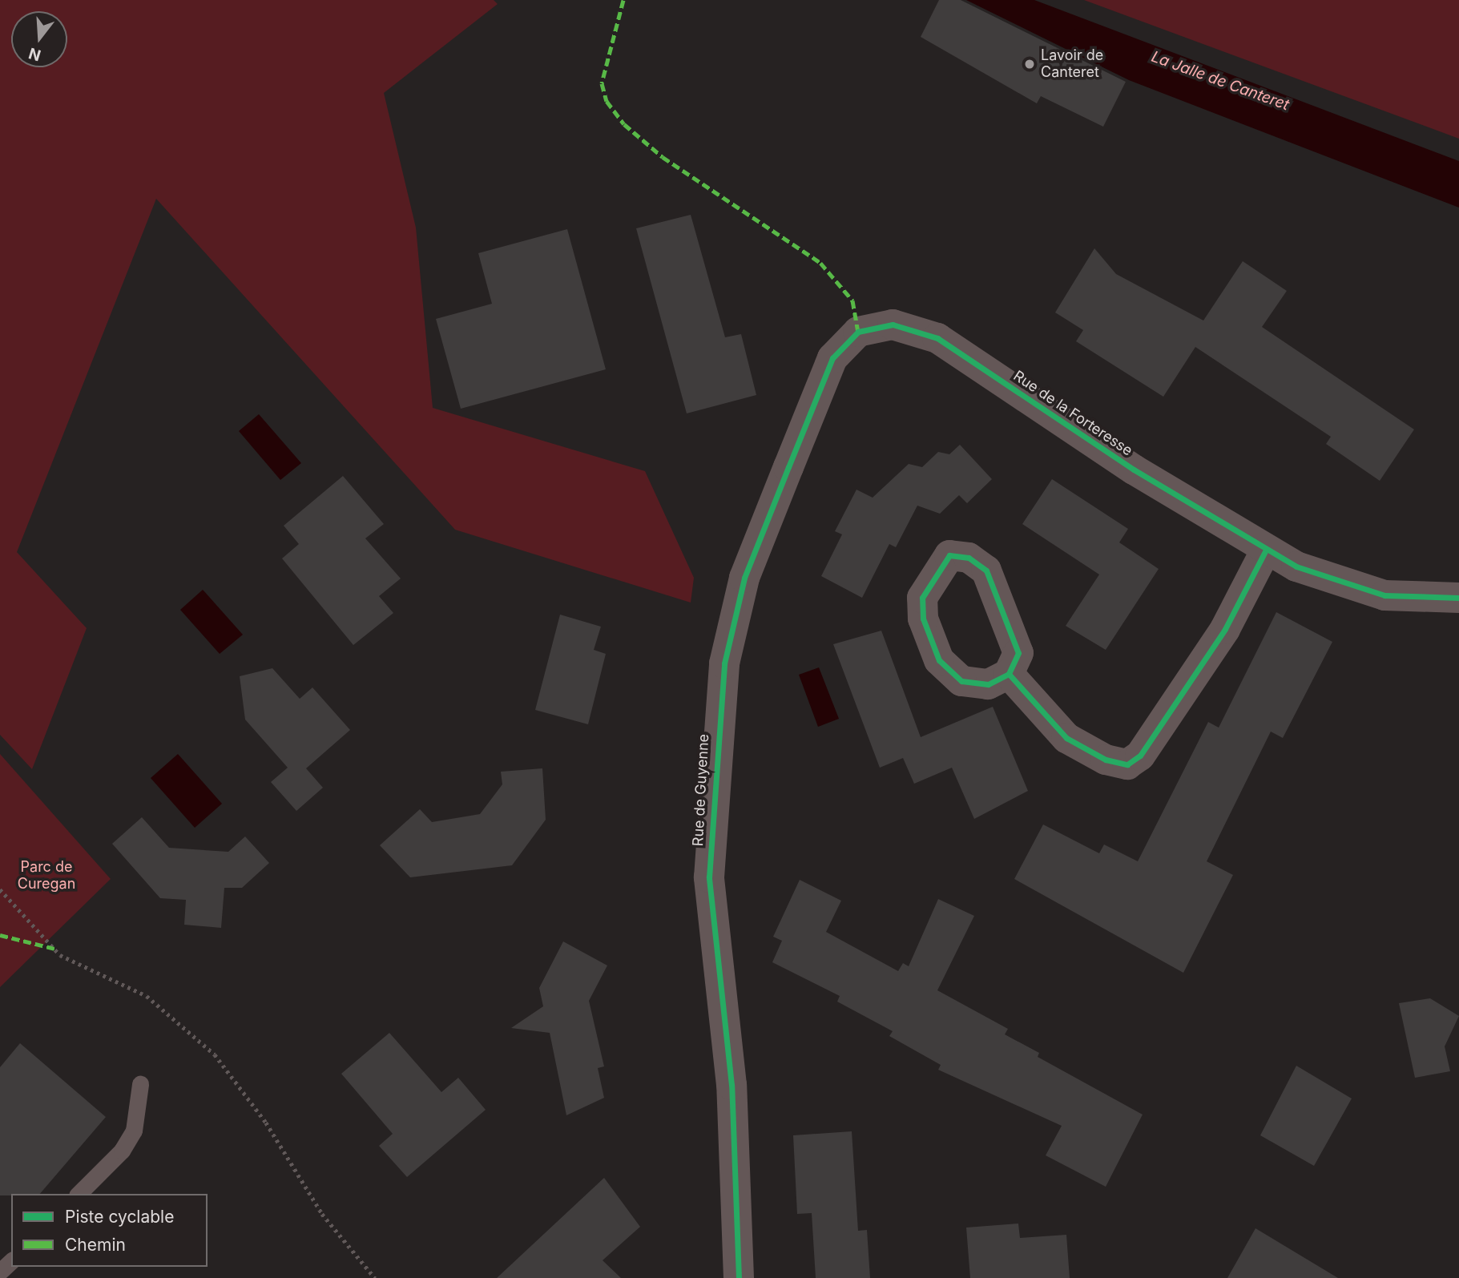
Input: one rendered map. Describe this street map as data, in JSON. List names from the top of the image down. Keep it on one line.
{"streets":{"street":["Rue de la Forteresse","Rue de Guyenne"]},"crossings":[["Rue de la Forteresse","Rue de Guyenne"]],"water":["La Jalle de Canteret"],"parks":["Parc de Curegan"],"places":["Lavoir de Canteret"],"legend":["Piste cyclable","Chemin"],"north":"bottom"}
